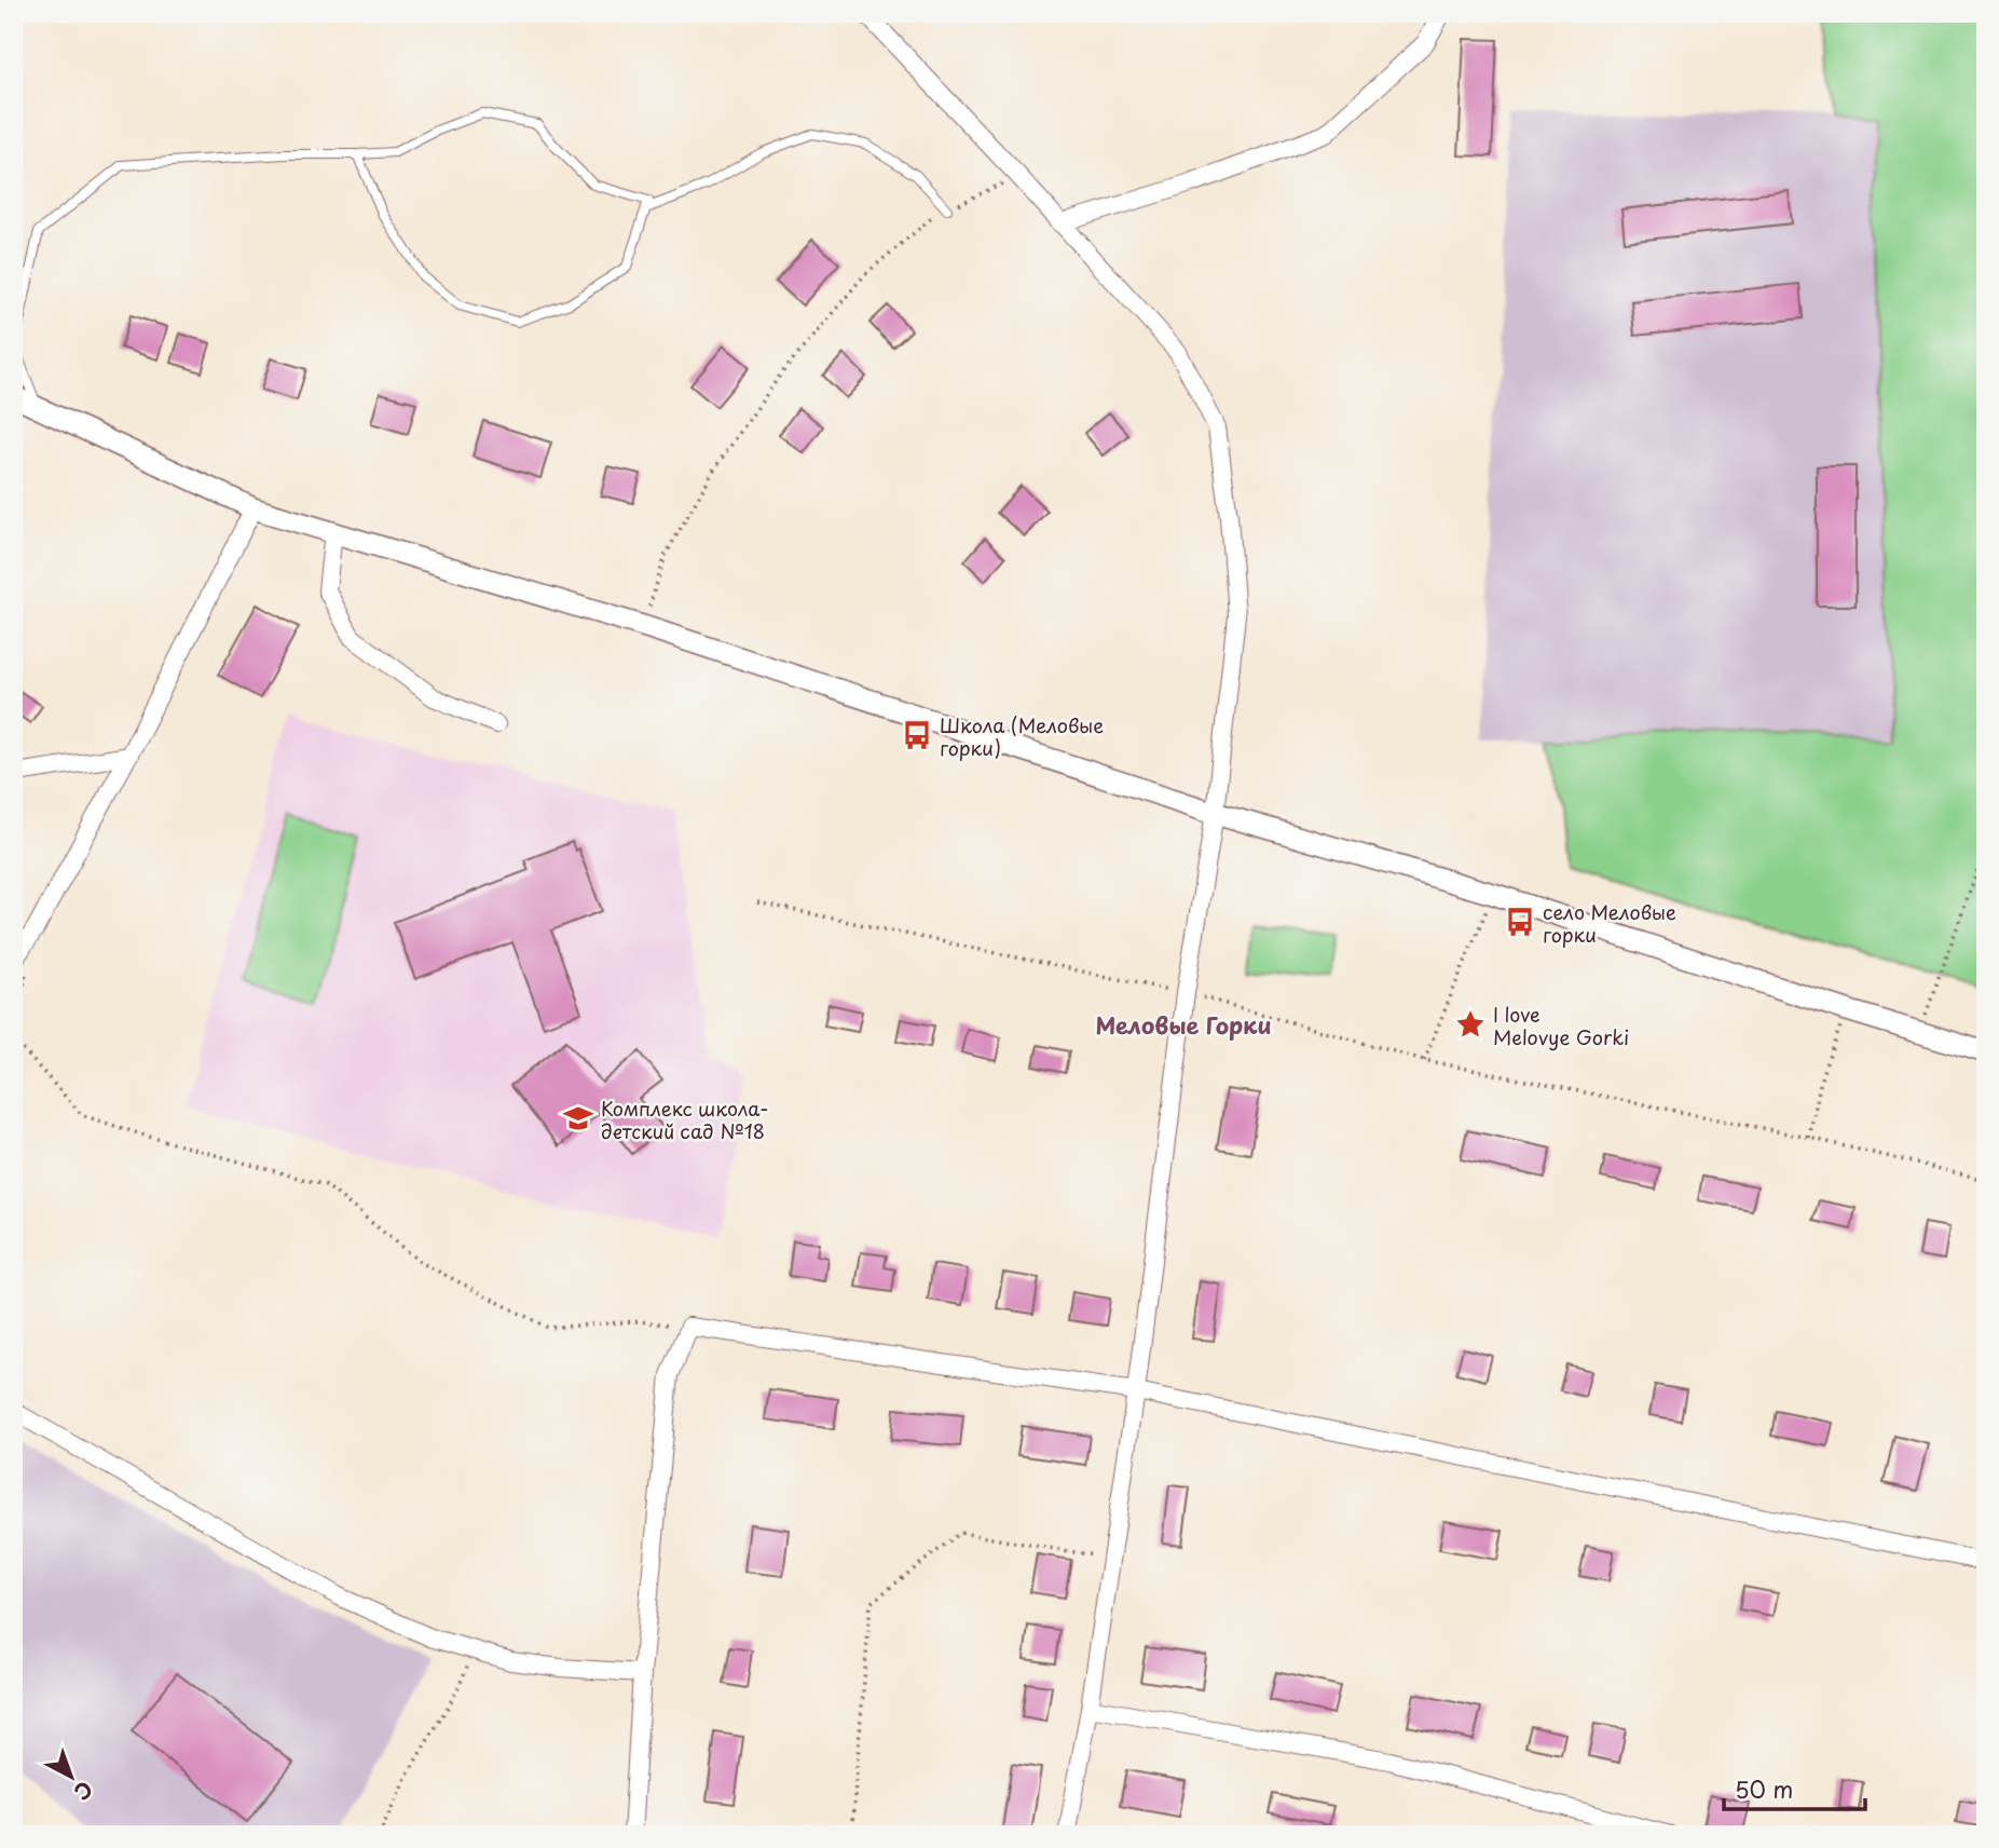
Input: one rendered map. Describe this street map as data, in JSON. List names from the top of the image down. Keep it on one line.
{"districts":["Меловые Горки"],"places":{"bus stop":["Школа (Меловые горки)","село Меловые горки"],"place":["I love Melovye Gorki"],"school or university":["Комплекс школа- детский сад №18"]},"scale_bar":"50 m","north":"bottom right"}
